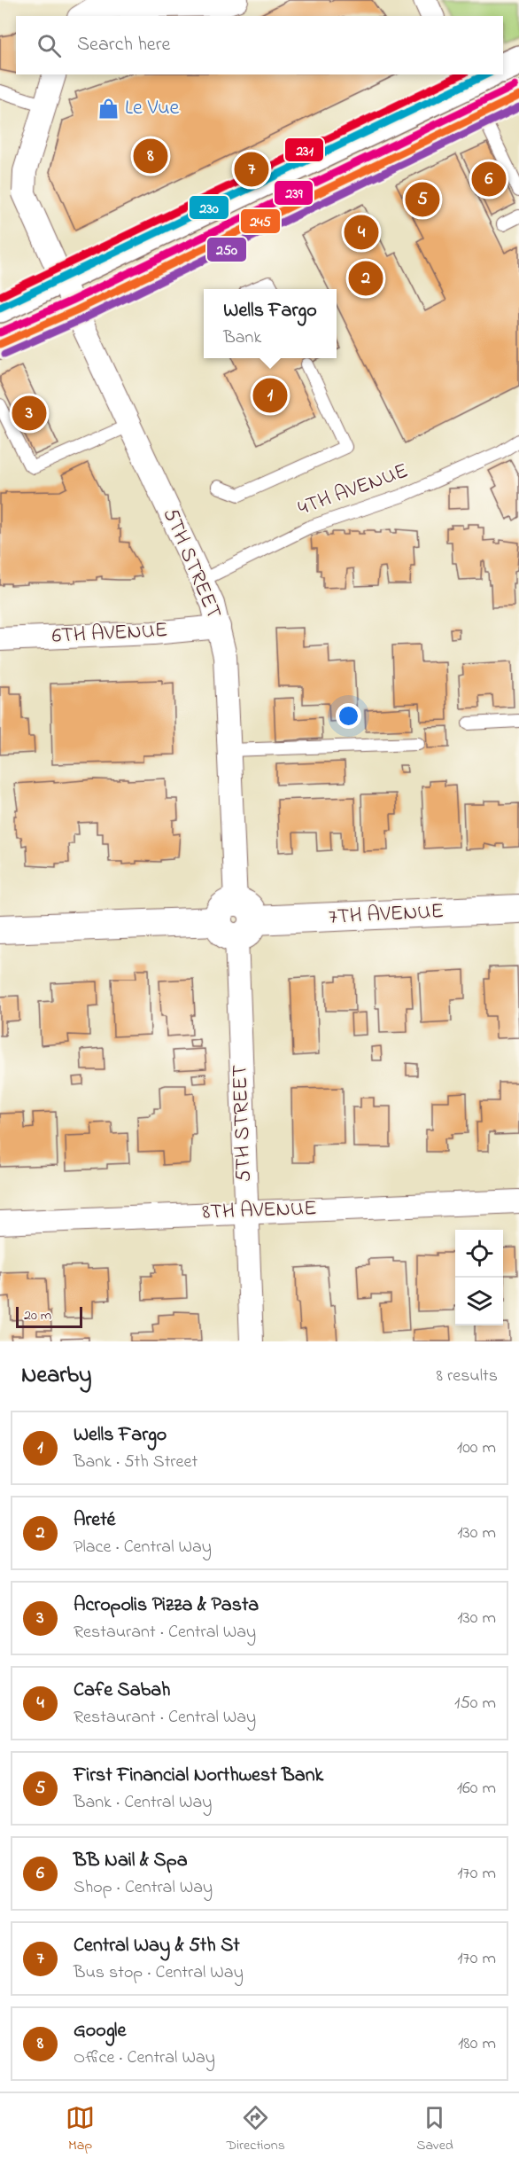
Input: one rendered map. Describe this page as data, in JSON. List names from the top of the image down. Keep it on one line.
{"streets":{"street":["5TH STREET","6TH AVENUE","7TH AVENUE","8TH AVENUE"],"lane":["4TH AVENUE"]},"crossings":[["4TH AVENUE","5TH STREET"],["5TH STREET","6TH AVENUE"],["5TH STREET","7TH AVENUE"],["5TH STREET","8TH AVENUE"]],"places":{"shop":["Le Vue"]},"lines":["transit line 230","transit line 231","transit line 239","transit line 245","transit line 250"],"scale_bar":"20 m","page":{"search":"Search here","pins":["8","7","6","5","4","2","1","3"],"popup":["Wells Fargo","Bank"],"scale":"20 m","heading":["Nearby","8 results"],"list":[{"mark":"1","name":"Wells Fargo","note":"Bank · 5th Street","value":"100 m"},{"mark":"2","name":"Areté","note":"Place · Central Way","value":"130 m"},{"mark":"3","name":"Acropolis Pizza & Pasta","note":"Restaurant · Central Way","value":"130 m"},{"mark":"4","name":"Cafe Sabah","note":"Restaurant · Central Way","value":"150 m"},{"mark":"5","name":"First Financial Northwest Bank","note":"Bank · Central Way","value":"160 m"},{"mark":"6","name":"BB Nail & Spa","note":"Shop · Central Way","value":"170 m"},{"mark":"7","name":"Central Way & 5th St","note":"Bus stop · Central Way","value":"170 m"},{"mark":"8","name":"Google","note":"Office · Central Way","value":"180 m"}],"nav":["Map","Directions","Saved"]}}
